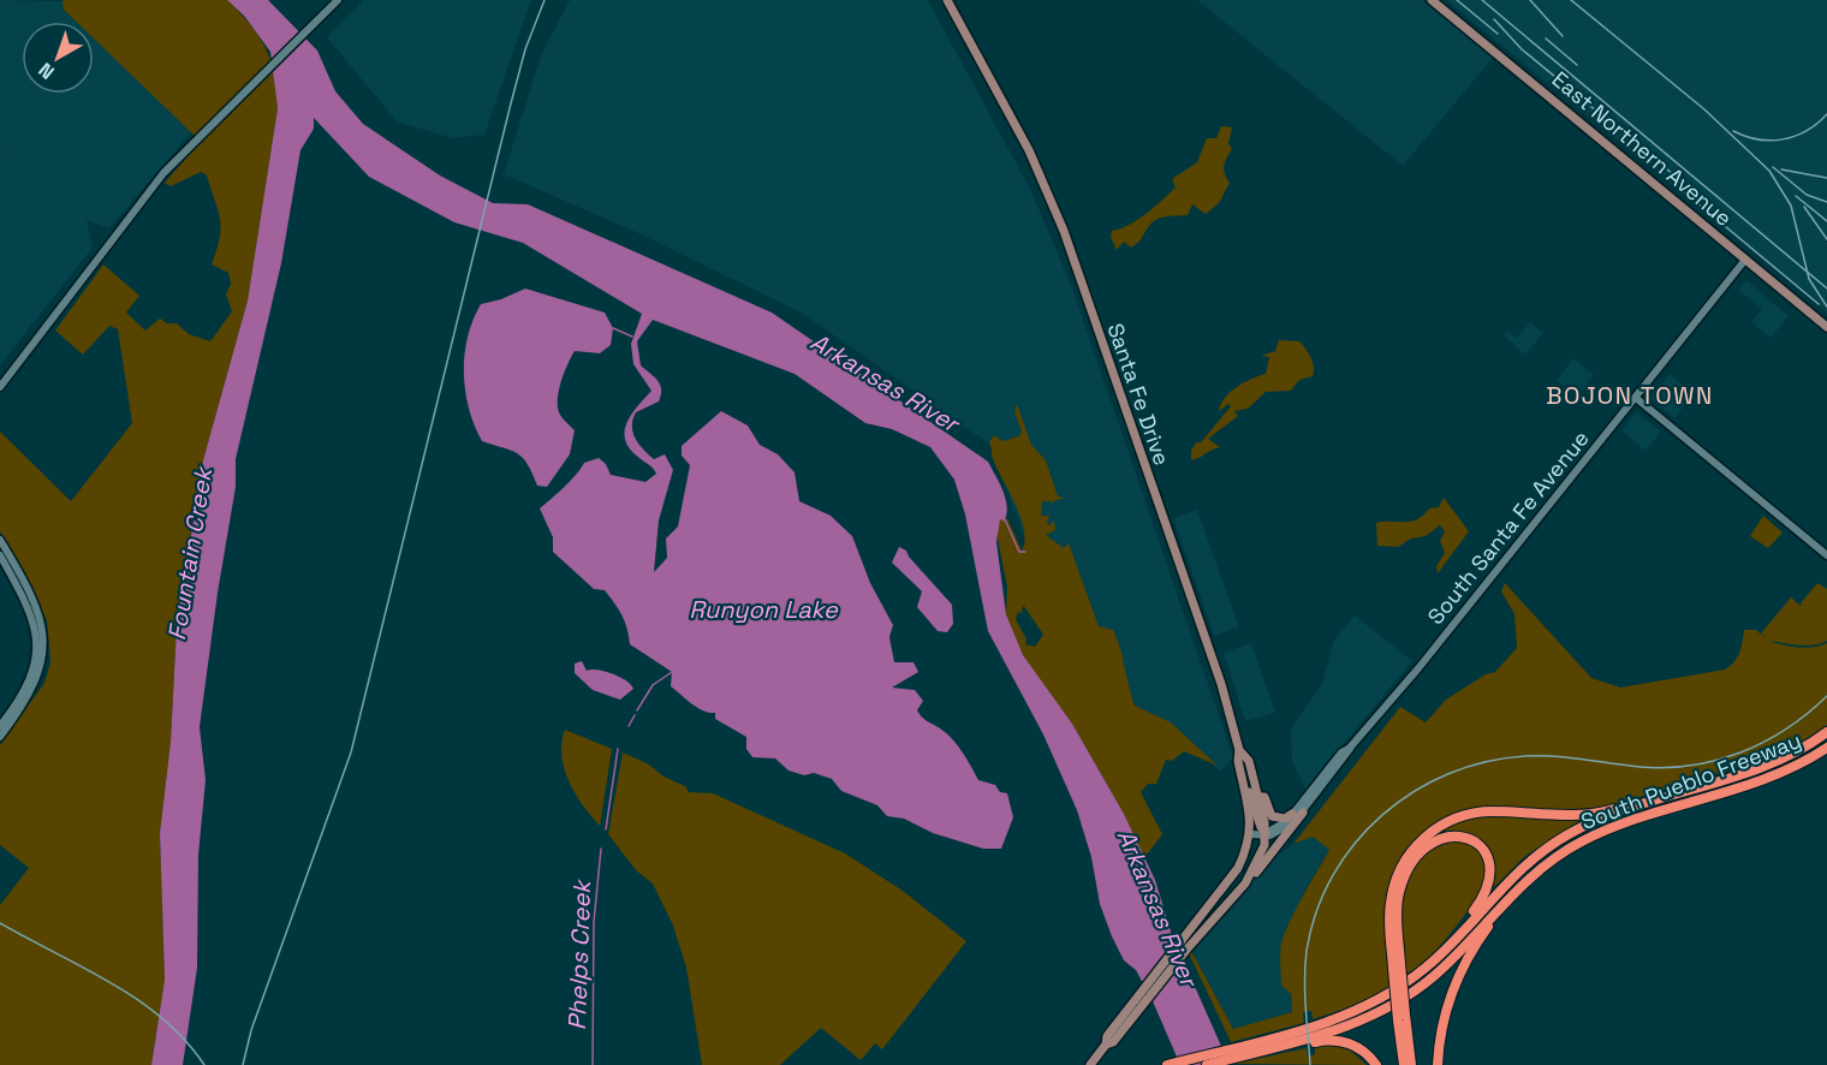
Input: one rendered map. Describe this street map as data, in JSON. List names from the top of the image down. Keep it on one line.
{"streets":{"highway":["South Pueblo Freeway"],"main road":["East Northern Avenue","Santa Fe Drive"],"street":["South Santa Fe Avenue"]},"crossings":[["East Northern Avenue","South Santa Fe Avenue"],["Santa Fe Drive","South Santa Fe Avenue"]],"districts":["BOJON TOWN"],"water":["Arkansas River","Fountain Creek","Runyon Lake","Phelps Creek"],"north":"bottom left"}
